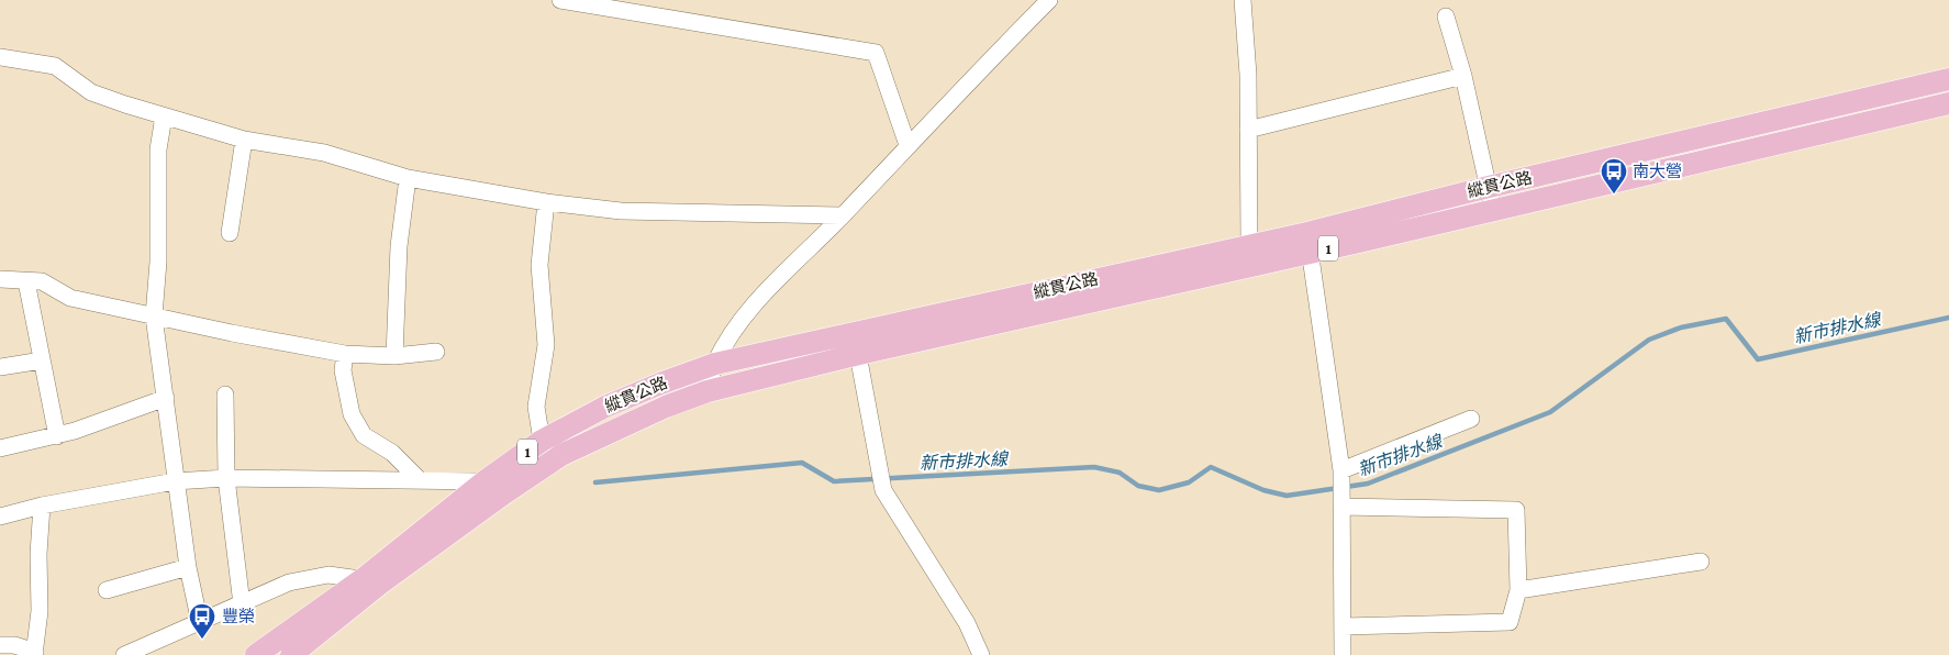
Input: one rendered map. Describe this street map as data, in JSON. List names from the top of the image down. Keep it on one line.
{"streets":{"main road":["縱貫公路","1"]},"water":["新市排水線"],"places":{"bus stop":["南大營","豐榮"]}}
